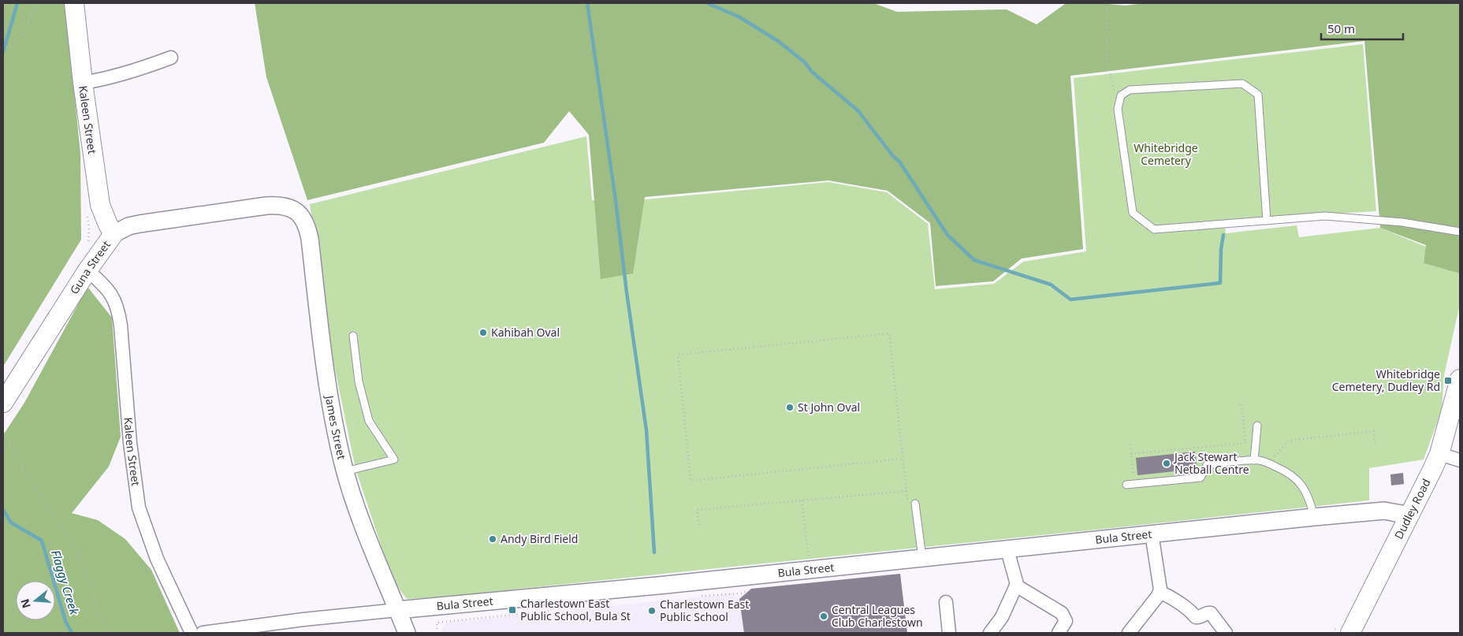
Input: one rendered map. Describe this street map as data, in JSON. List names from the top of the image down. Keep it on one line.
{"streets":{"main road":["Kaleen Street","Guna Street","Dudley Road"],"street":["James Street","Bula Street"]},"crossings":[["Kaleen Street","Guna Street"],["Guna Street","James Street"],["James Street","Bula Street"],["Dudley Road","Bula Street"]],"water":["Flaggy Creek"],"parks":["Whitebridge Cemetery"],"places":{"other":["Kahibah Oval","St John Oval","Jack Stewart Netball Centre","Andy Bird Field","Charlestown East Public School","Central Leagues Club Charlestown"],"transit":["Whitebridge Cemetery, Dudley Rd","Charlestown East Public School, Bula St"]},"scale_bar":"50 m","north":"left"}
